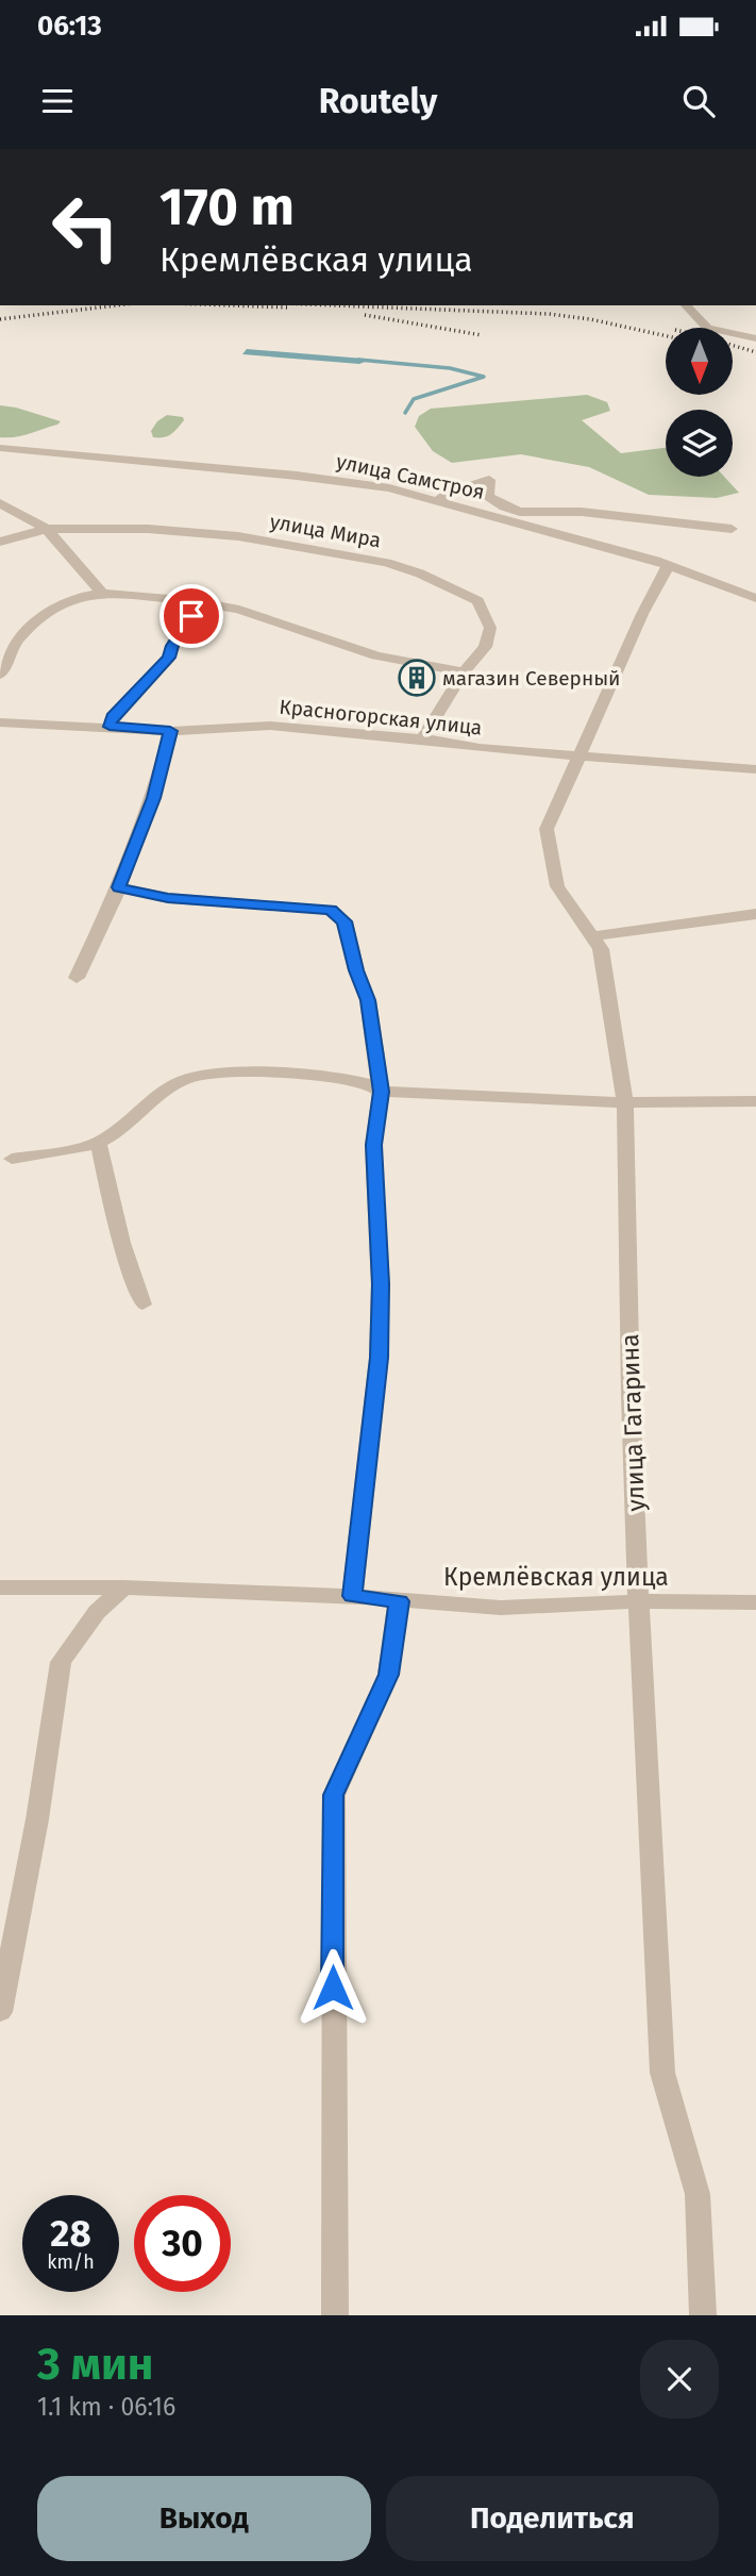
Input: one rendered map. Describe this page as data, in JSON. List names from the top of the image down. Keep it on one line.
{"streets":{"street":["улица Самстроя","улица Мира","Красногорская улица","улица Гагарина","Кремлёвская улица"]},"crossings":[["улица Самстроя","улица Гагарина"],["улица Мира","Красногорская улица"],["Красногорская улица","улица Гагарина"],["улица Гагарина","Кремлёвская улица"]],"places":{"building":["магазин Северный"]},"north":"bottom","page":{"status":"06:13","header":"Routely","turn":["170 m","Кремлёвская улица"],"speed":"28 km/h","limit":"30","heading":["3 мин","1.1 km · 06:16"],"buttons":["Выход","Поделиться"]}}
